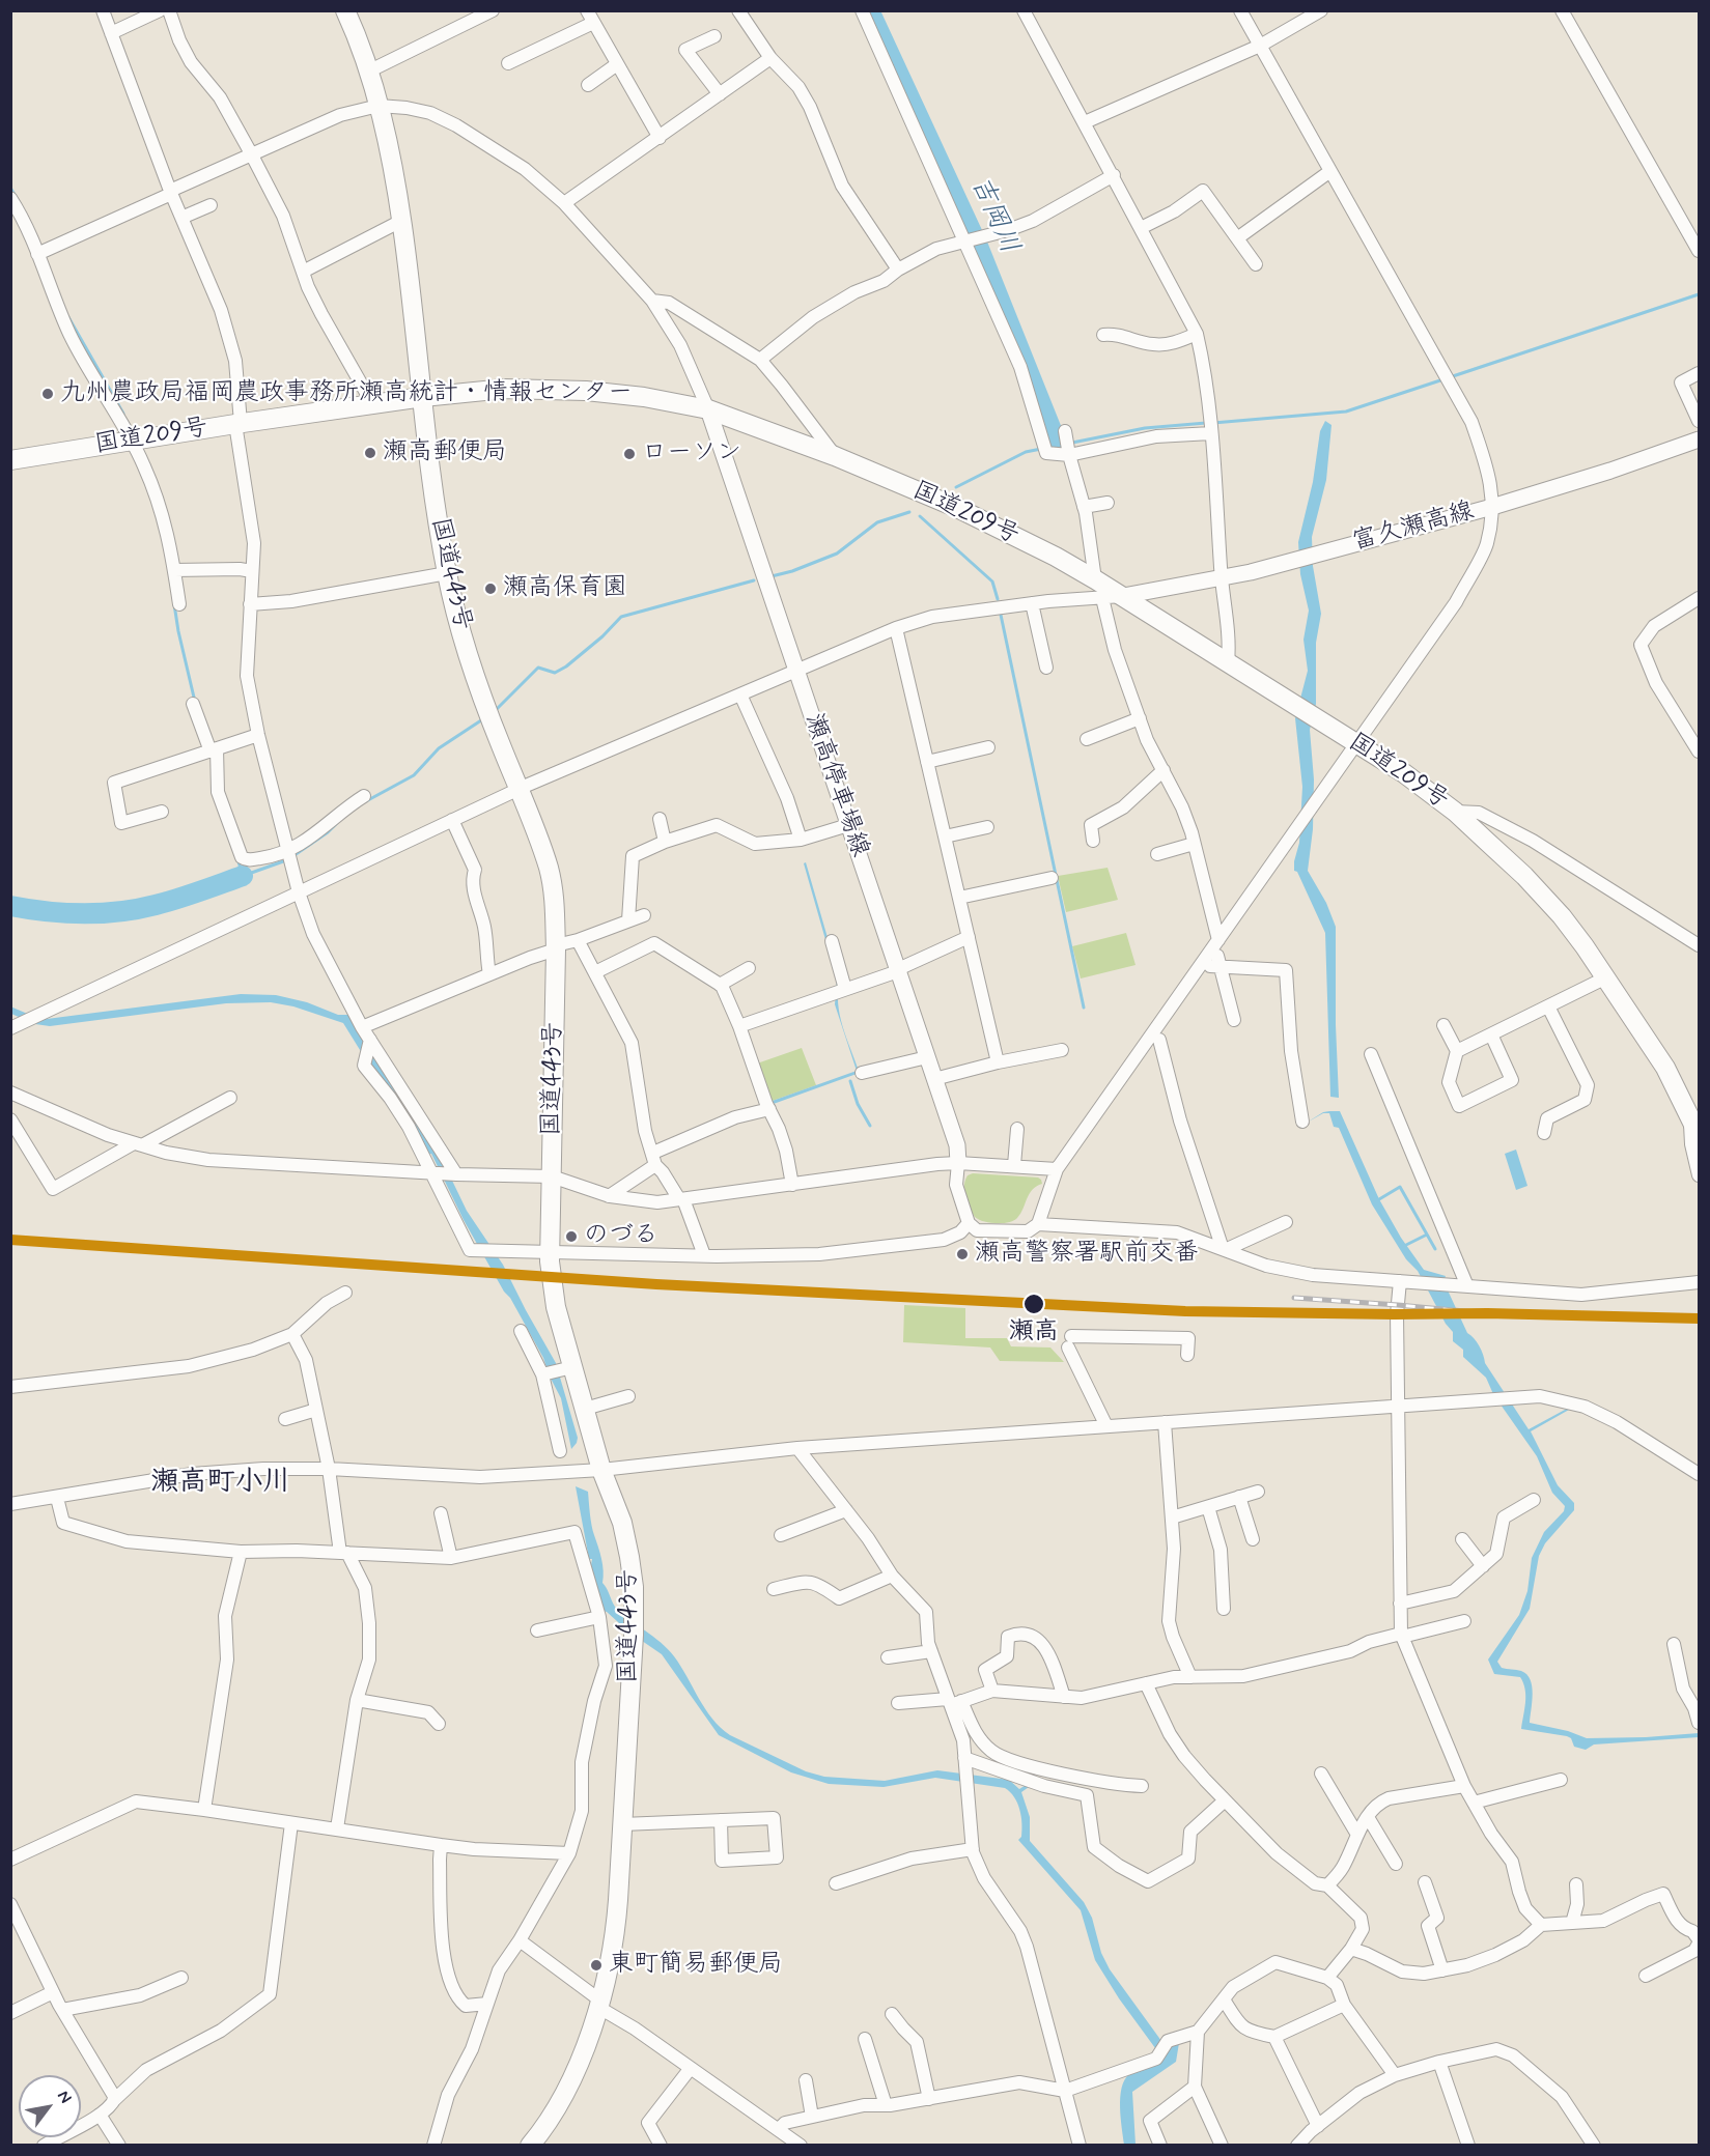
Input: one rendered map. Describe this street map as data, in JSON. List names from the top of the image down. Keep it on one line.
{"streets":{"highway":["国道209号","国道443号"],"main road":["富久瀬高線","瀬高停車場線"]},"crossings":[["国道209号","富久瀬高線"],["国道209号","国道443号"],["国道209号","瀬高停車場線"]],"districts":["瀬高町小川"],"water":["吉岡川"],"places":["九州農政局福岡農政事務所瀬高統計・情報センター","瀬高郵便局","ローソン","瀬高保育園","のづる","瀬高警察署駅前交番","瀬高","東町簡易郵便局"],"north":"top right"}
